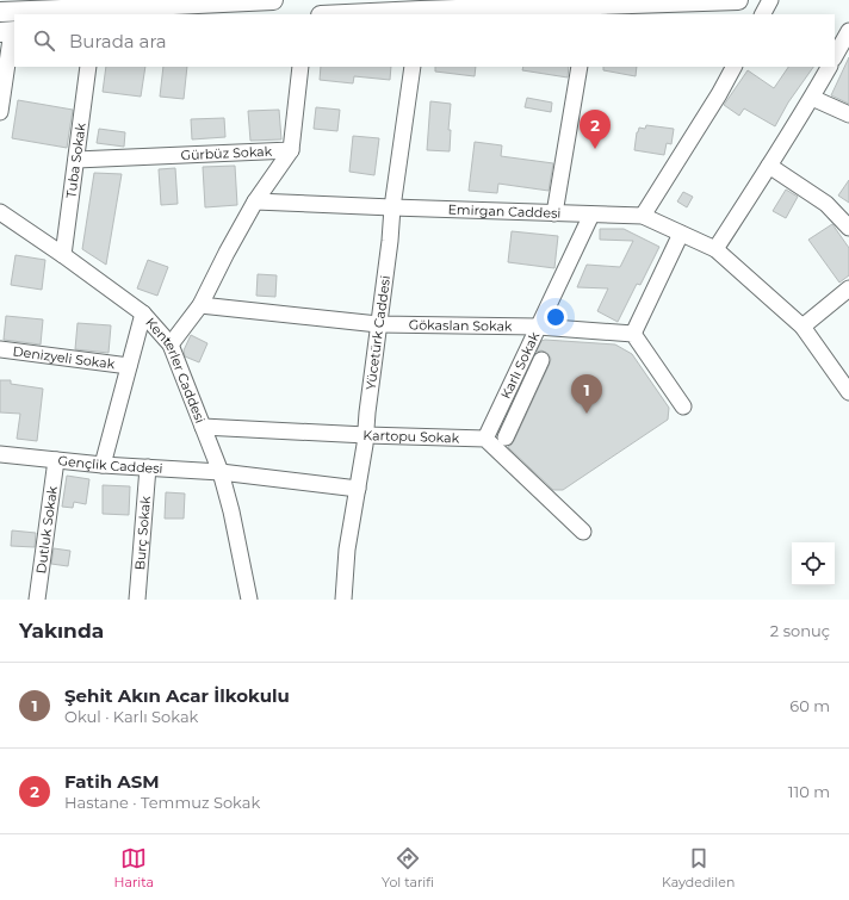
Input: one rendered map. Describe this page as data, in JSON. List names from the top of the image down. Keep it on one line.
{"streets":{"street":["Gürbüz Sokak","Tuba Sokak","Emirgan Caddesi","Gökaslan Sokak","Yücetürk Caddesi","Denizyeli Sokak","Karlı Sokak","Kenterler Caddesi","Kartopu Sokak","Gençlik Caddesi","Dutluk Sokak","Burç Sokak"]},"crossings":[["Gürbüz Sokak","Tuba Sokak"],["Tuba Sokak","Kenterler Caddesi"],["Emirgan Caddesi","Yücetürk Caddesi"],["Emirgan Caddesi","Karlı Sokak"],["Gökaslan Sokak","Yücetürk Caddesi"],["Gökaslan Sokak","Karlı Sokak"],["Yücetürk Caddesi","Kartopu Sokak"],["Yücetürk Caddesi","Gençlik Caddesi"],["Karlı Sokak","Kartopu Sokak"],["Kenterler Caddesi","Kartopu Sokak"],["Kenterler Caddesi","Gençlik Caddesi"],["Gençlik Caddesi","Dutluk Sokak"],["Gençlik Caddesi","Burç Sokak"]],"page":{"search":"Burada ara","pins":["2","1"],"heading":["Yakında","2 sonuç"],"list":[{"mark":"1","name":"Şehit Akın Acar İlkokulu","note":"Okul · Karlı Sokak","value":"60 m"},{"mark":"2","name":"Fatih ASM","note":"Hastane · Temmuz Sokak","value":"110 m"}],"nav":["Harita","Yol tarifi","Kaydedilen"]}}
